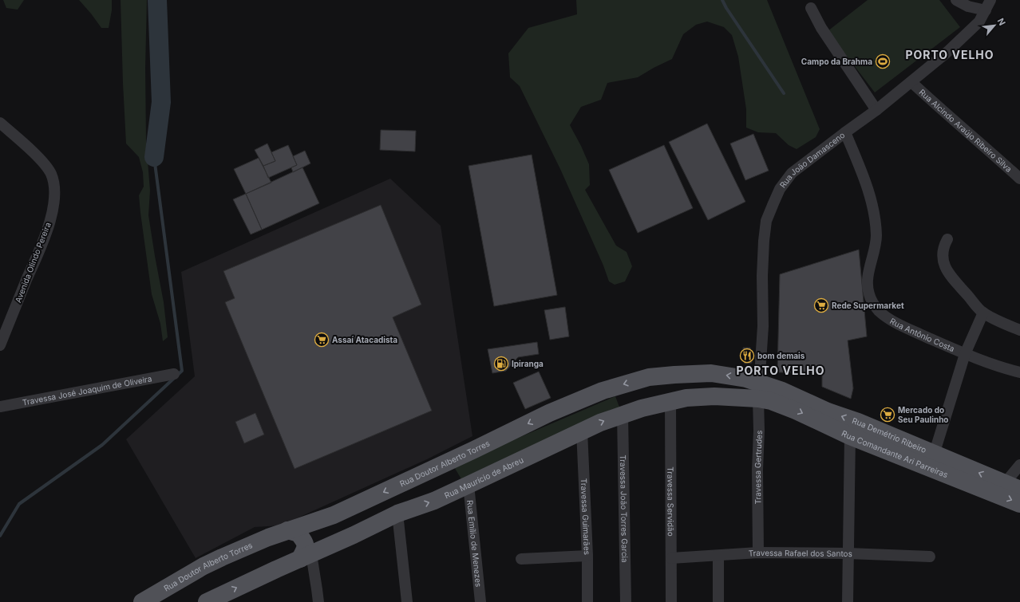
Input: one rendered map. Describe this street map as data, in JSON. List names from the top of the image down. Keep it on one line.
{"streets":{"main road":["Rua Demétrio Ribeiro","Rua Comandante Ari Parreiras","Rua Doutor Alberto Torres","Rua Maurício de Abreu"],"street":["Rua Alcindo Araújo Ribeiro Silva","Rua João Damasceno","Avenida Olindo Pereira","Rua Antônio Costa","Travessa José Joaquim de Oliveira","Travessa Gertrudes","Travessa Servidão","Travessa João Torres Garcia","Travessa Guimarães","Rua Emílio de Menezes","Travessa Rafael dos Santos"]},"crossings":[["Rua Alcindo Araújo Ribeiro Silva","Rua João Damasceno"],["Rua João Damasceno","Rua Antônio Costa"],["Rua João Damasceno","Rua Demétrio Ribeiro"],["Rua João Damasceno","Rua Comandante Ari Parreiras"],["Rua João Damasceno","Rua Doutor Alberto Torres"],["Rua João Damasceno","Travessa Gertrudes"],["Rua João Damasceno","Rua Maurício de Abreu"],["Rua Demétrio Ribeiro","Rua Comandante Ari Parreiras"],["Rua Demétrio Ribeiro","Rua Doutor Alberto Torres"],["Rua Demétrio Ribeiro","Travessa Gertrudes"],["Rua Demétrio Ribeiro","Rua Maurício de Abreu"],["Rua Comandante Ari Parreiras","Rua Doutor Alberto Torres"],["Rua Comandante Ari Parreiras","Travessa Gertrudes"],["Rua Comandante Ari Parreiras","Rua Maurício de Abreu"],["Rua Doutor Alberto Torres","Travessa Gertrudes"],["Rua Doutor Alberto Torres","Rua Maurício de Abreu"],["Travessa Gertrudes","Rua Maurício de Abreu"],["Travessa Gertrudes","Travessa Rafael dos Santos"],["Rua Maurício de Abreu","Travessa Servidão"],["Rua Maurício de Abreu","Travessa João Torres Garcia"],["Rua Maurício de Abreu","Travessa Guimarães"],["Rua Maurício de Abreu","Rua Emílio de Menezes"],["Travessa Servidão","Travessa Rafael dos Santos"]],"one_way":["Rua Demétrio Ribeiro","Rua Comandante Ari Parreiras","Rua Doutor Alberto Torres","Rua Maurício de Abreu"],"districts":["PORTO VELHO","PORTO VELHO"],"places":{"sports":["Campo da Brahma"],"supermarket":["Rede Supermarket","Assaí Atacadista","Mercado do Seu Paulinho"],"restaurant":["bom demais"],"fuel station":["Ipiranga"]},"north":"top right"}
